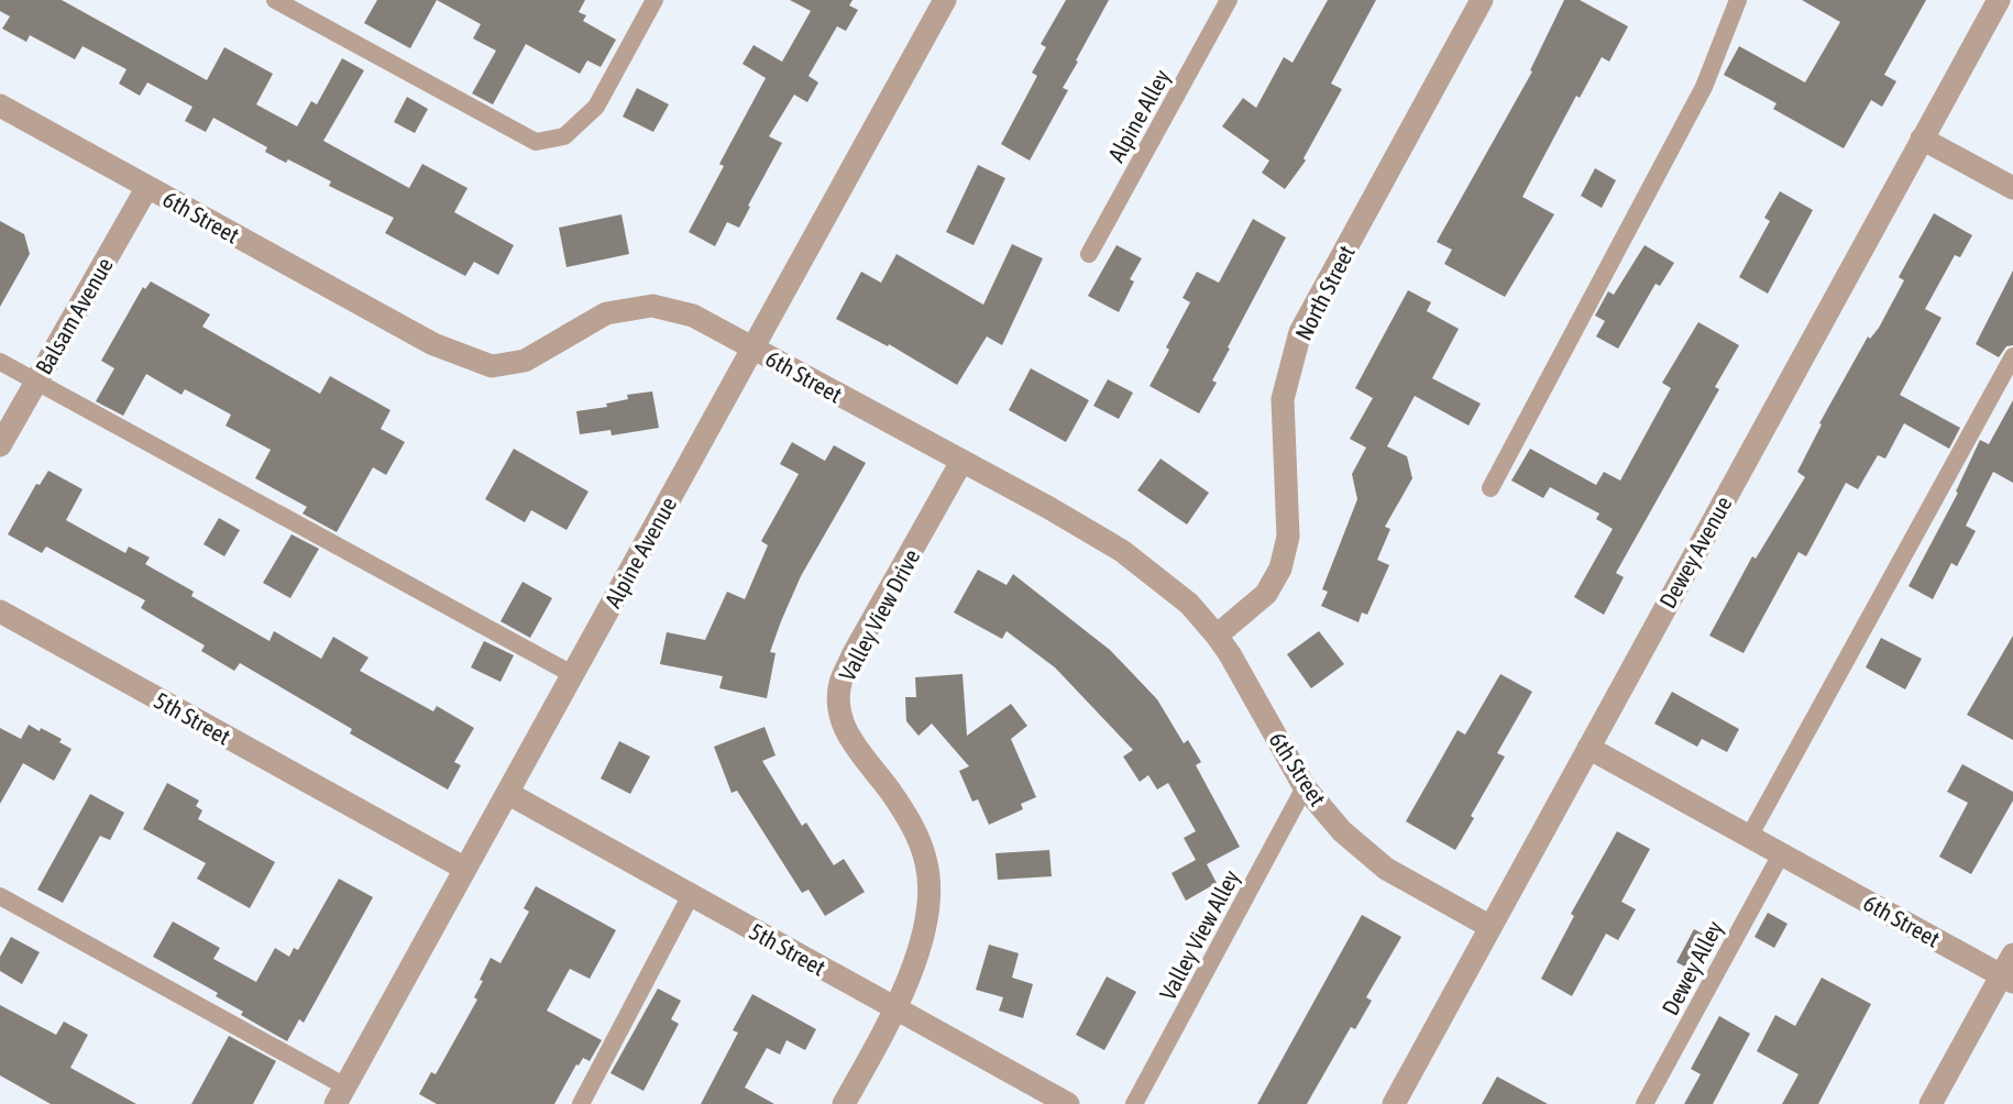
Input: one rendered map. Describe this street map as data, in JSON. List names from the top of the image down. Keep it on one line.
{"streets":{"street":["6th Street","North Street","Balsam Avenue","Alpine Avenue","Dewey Avenue","Valley View Drive","5th Street"],"lane":["Alpine Alley","Valley View Alley","Dewey Alley"]},"crossings":[["6th Street","North Street"],["6th Street","Balsam Avenue"],["6th Street","Alpine Avenue"],["6th Street","Dewey Avenue"],["6th Street","Valley View Drive"],["6th Street","Valley View Alley"],["6th Street","Dewey Alley"],["Alpine Avenue","5th Street"],["Valley View Drive","5th Street"]]}
